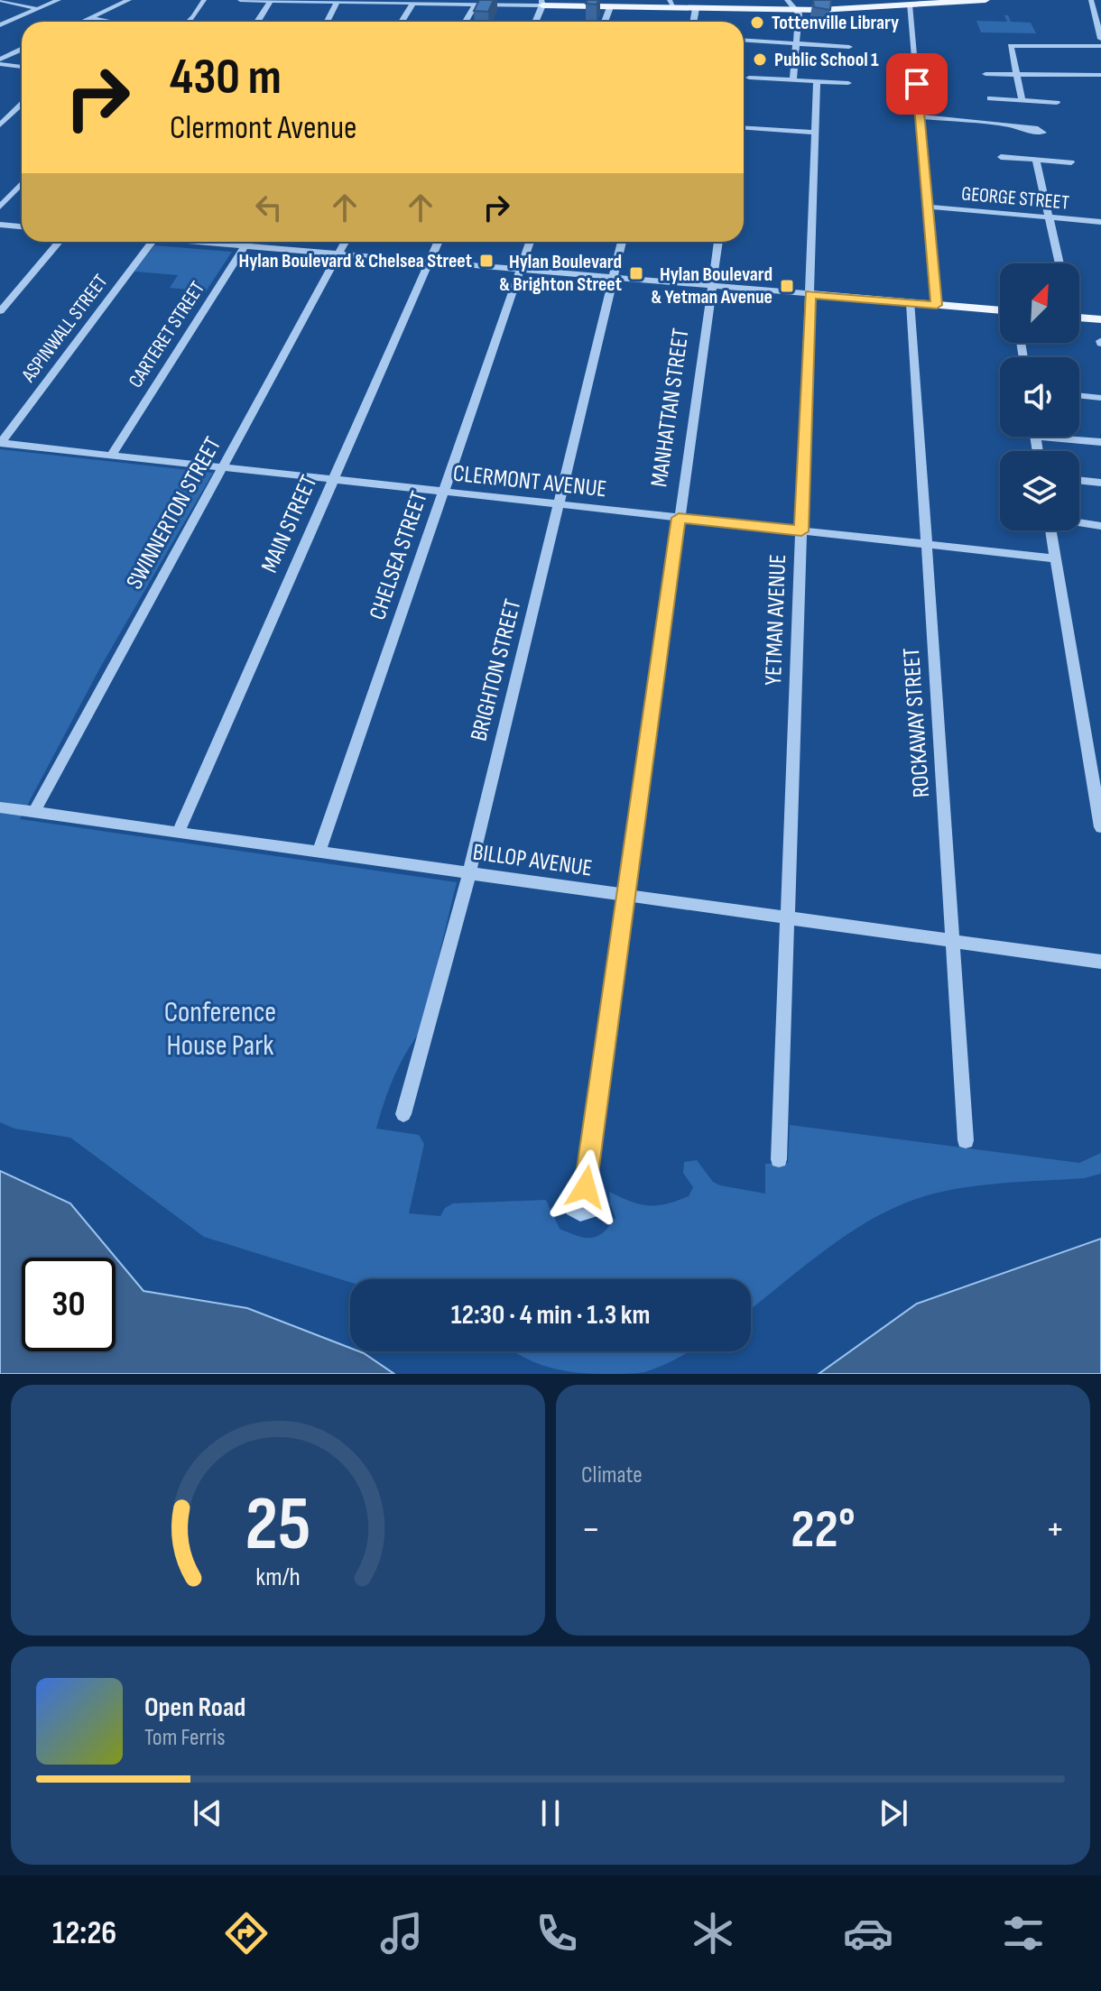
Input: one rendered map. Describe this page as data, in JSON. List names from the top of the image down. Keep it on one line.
{"streets":{"street":["GEORGE STREET","ASPINWALL STREET","CARTERET STREET","MANHATTAN STREET","CLERMONT AVENUE","SWINNERTON STREET","MAIN STREET","CHELSEA STREET","YETMAN AVENUE","BRIGHTON STREET","ROCKAWAY STREET","BILLOP AVENUE"]},"crossings":[["ASPINWALL STREET","CLERMONT AVENUE"],["CARTERET STREET","CLERMONT AVENUE"],["MANHATTAN STREET","CLERMONT AVENUE"],["MANHATTAN STREET","BILLOP AVENUE"],["CLERMONT AVENUE","SWINNERTON STREET"],["CLERMONT AVENUE","MAIN STREET"],["CLERMONT AVENUE","CHELSEA STREET"],["CLERMONT AVENUE","YETMAN AVENUE"],["CLERMONT AVENUE","BRIGHTON STREET"],["CLERMONT AVENUE","ROCKAWAY STREET"],["SWINNERTON STREET","BILLOP AVENUE"],["MAIN STREET","BILLOP AVENUE"],["CHELSEA STREET","BILLOP AVENUE"],["YETMAN AVENUE","BILLOP AVENUE"],["BRIGHTON STREET","BILLOP AVENUE"],["ROCKAWAY STREET","BILLOP AVENUE"]],"parks":["Conference House Park"],"places":{"other":["Tottenville Library","Public School 1"],"transit":["Hylan Boulevard & Chelsea Street","Hylan Boulevard & Brighton Street","Hylan Boulevard & Yetman Avenue"]},"north":"top right","page":{"turn":["430 m","Clermont Avenue"],"limit":"30","trip":"12:30 · 4 min · 1.3 km","tile":"Climate","heat":["−","22°","+"],"song":["Open Road","Tom Ferris"],"tabs":"12:26","gauge":["25","km/h"]}}
